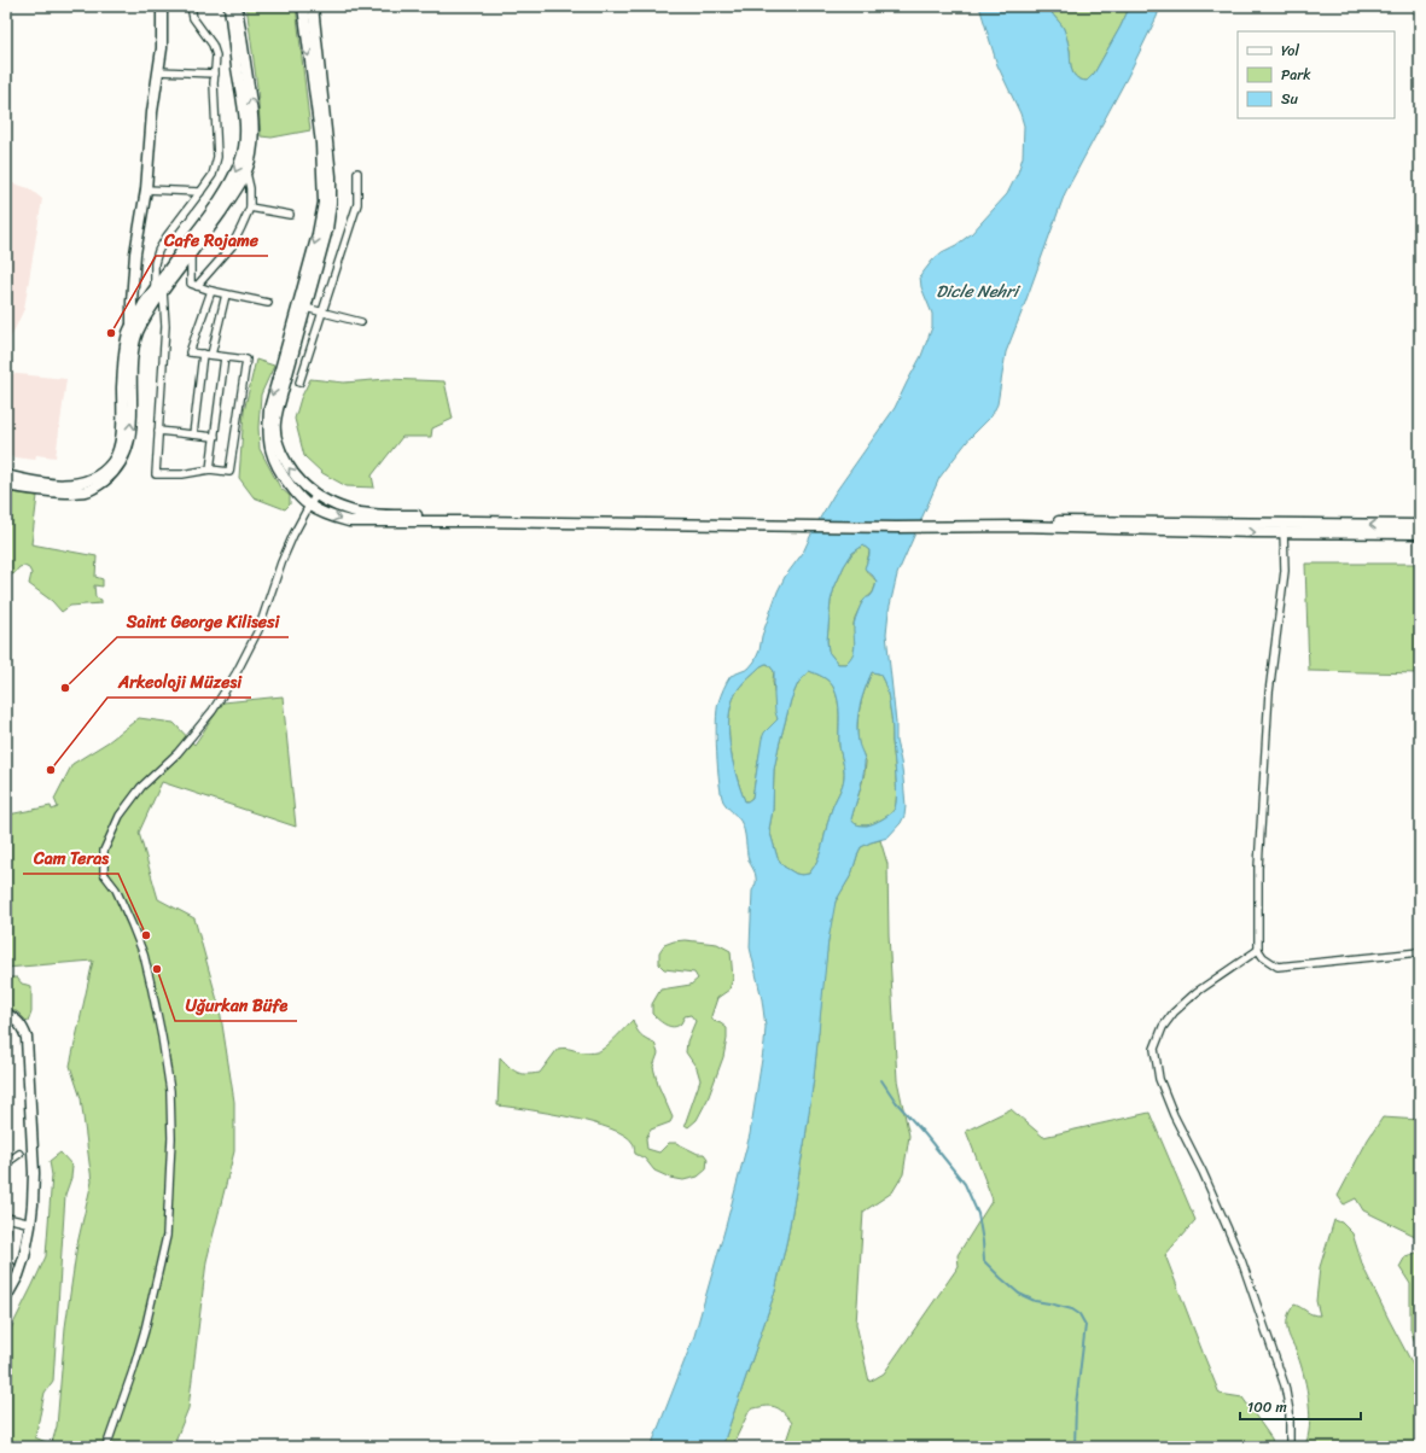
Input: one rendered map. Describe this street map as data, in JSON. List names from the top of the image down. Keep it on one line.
{"water":["Dicle Nehri"],"places":["Cafe Rojame","Saint George Kilisesi","Arkeoloji Müzesi","Cam Teras","Uğurkan Büfe"],"legend":["Yol","Park","Su"],"scale_bar":"100 m"}
